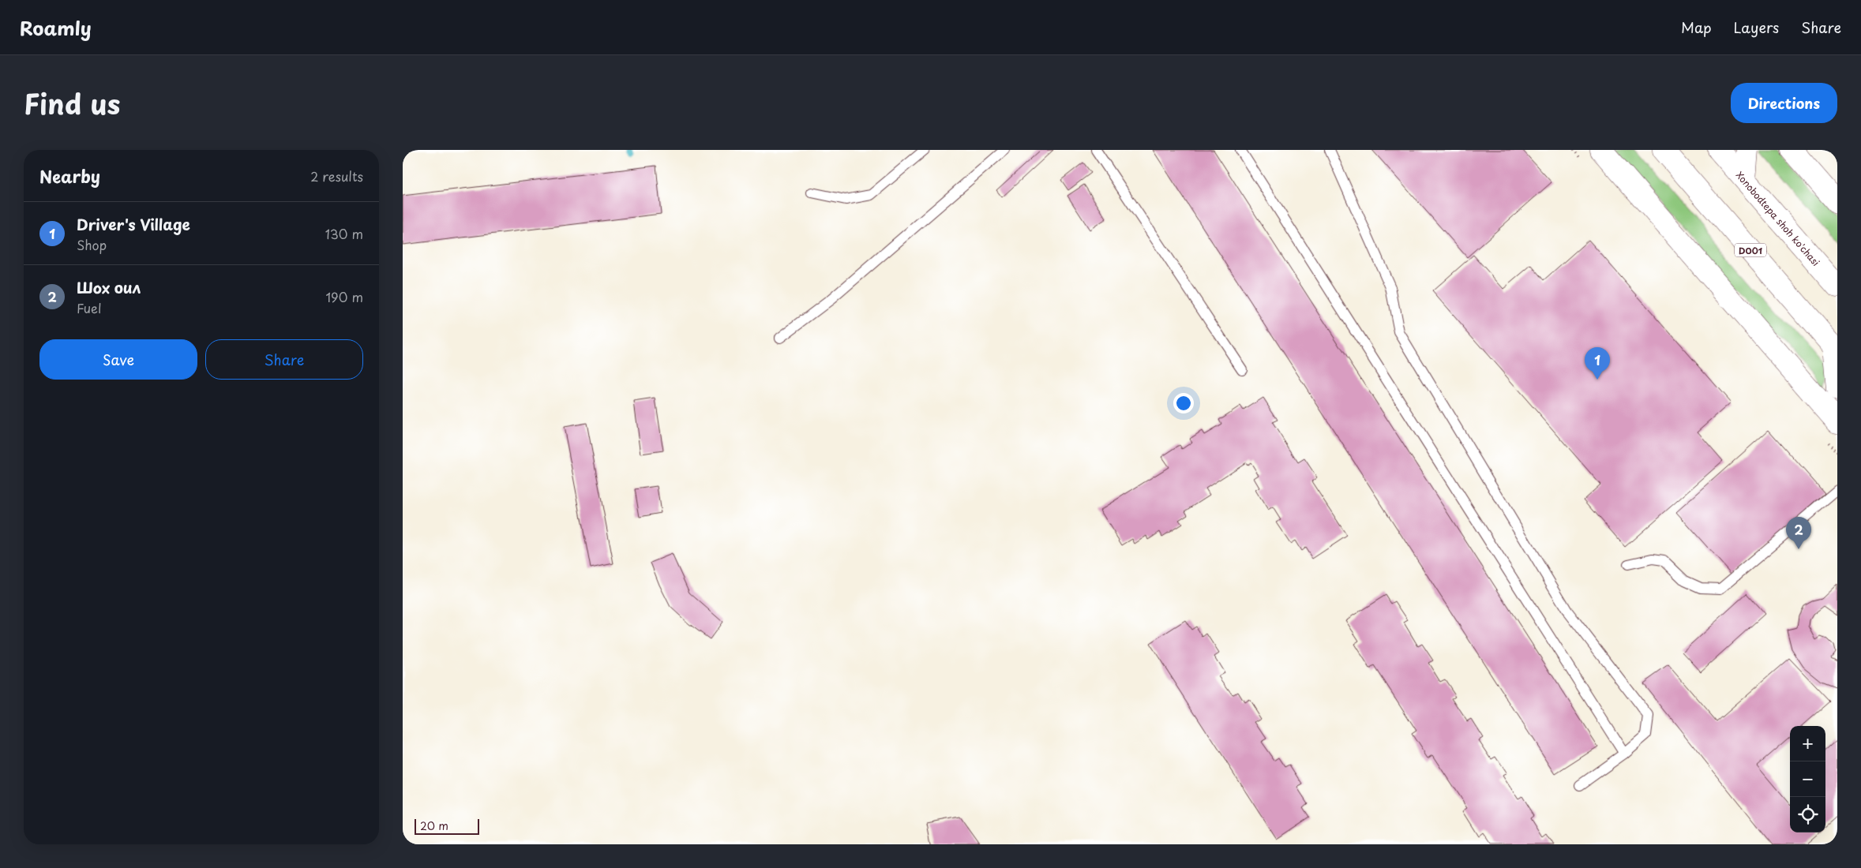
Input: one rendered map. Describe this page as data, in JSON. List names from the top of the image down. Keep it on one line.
{"streets":{"highway":["Xonobodtepa shoh ko'chasi","D001"]},"scale_bar":"20 m","page":{"header":"Roamly","nav":["Map","Layers","Share"],"title":"Find us","buttons":["Directions",["Save","Share"]],"heading":["Nearby","2 results"],"list":[{"mark":"1","name":"Driver's Village","note":"Shop","value":"130 m"},{"mark":"2","name":"Шох оил","note":"Fuel","value":"190 m"}],"pins":["1","2"],"map_buttons":["+","−"],"scale":"20 m"}}
